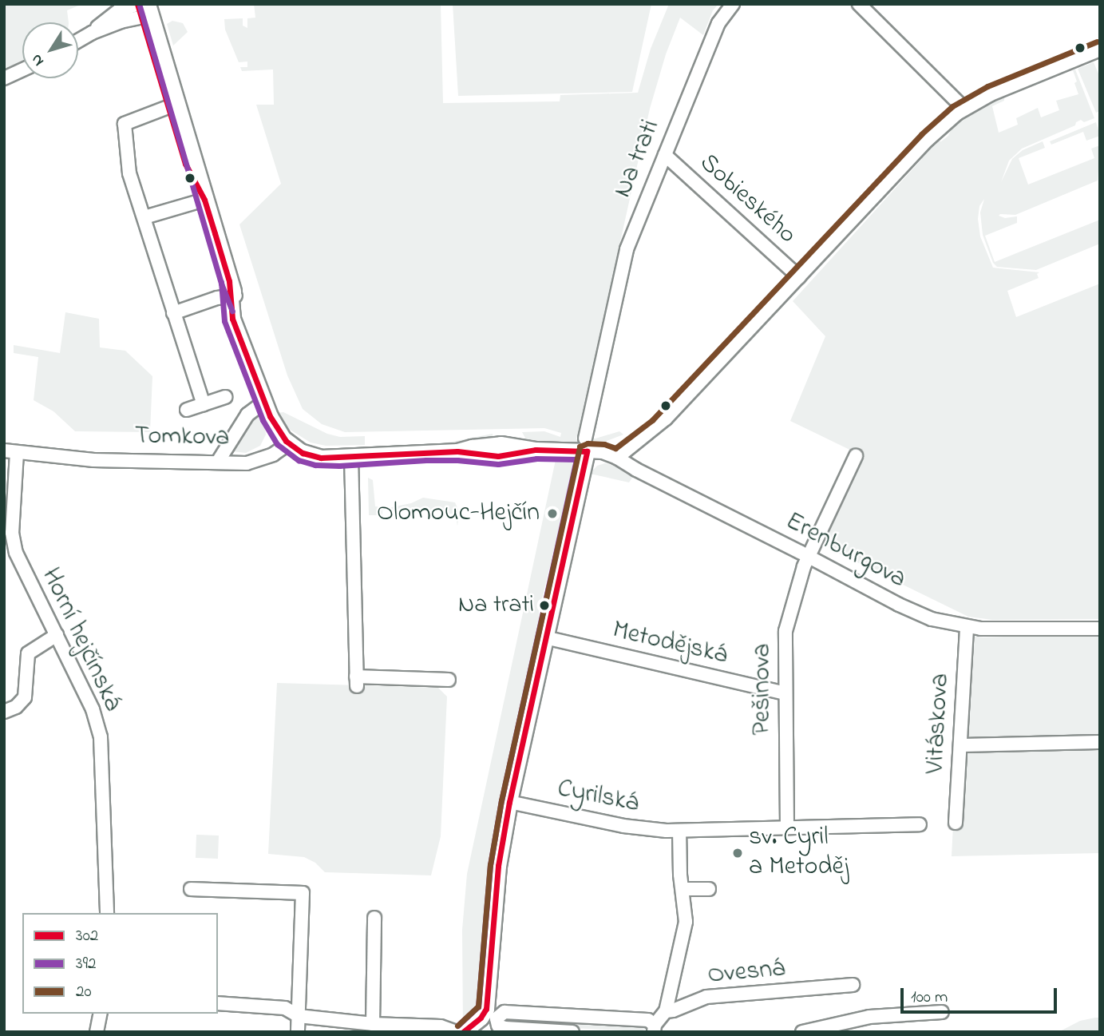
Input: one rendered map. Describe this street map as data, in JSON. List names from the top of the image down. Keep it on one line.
{"streets":{"main road":["Na trati"],"street":["Sobieského","Tomkova","Erenburgova","Horní hejčínská","Metodějská","Pešinova","Vitáskova","Cyrilská","Ovesná"]},"crossings":[["Na trati","Sobieského"],["Na trati","Erenburgova"],["Na trati","Metodějská"],["Na trati","Cyrilská"],["Tomkova","Horní hejčínská"],["Erenburgova","Pešinova"],["Erenburgova","Vitáskova"],["Metodějská","Pešinova"],["Pešinova","Cyrilská"]],"places":["Olomouc-Hejčín","Na trati","sv. Cyril a Metoděj"],"lines":["transit line 302","transit line 392","transit line 20"],"legend":["302","392","20"],"scale_bar":"100 m","north":"bottom left"}
